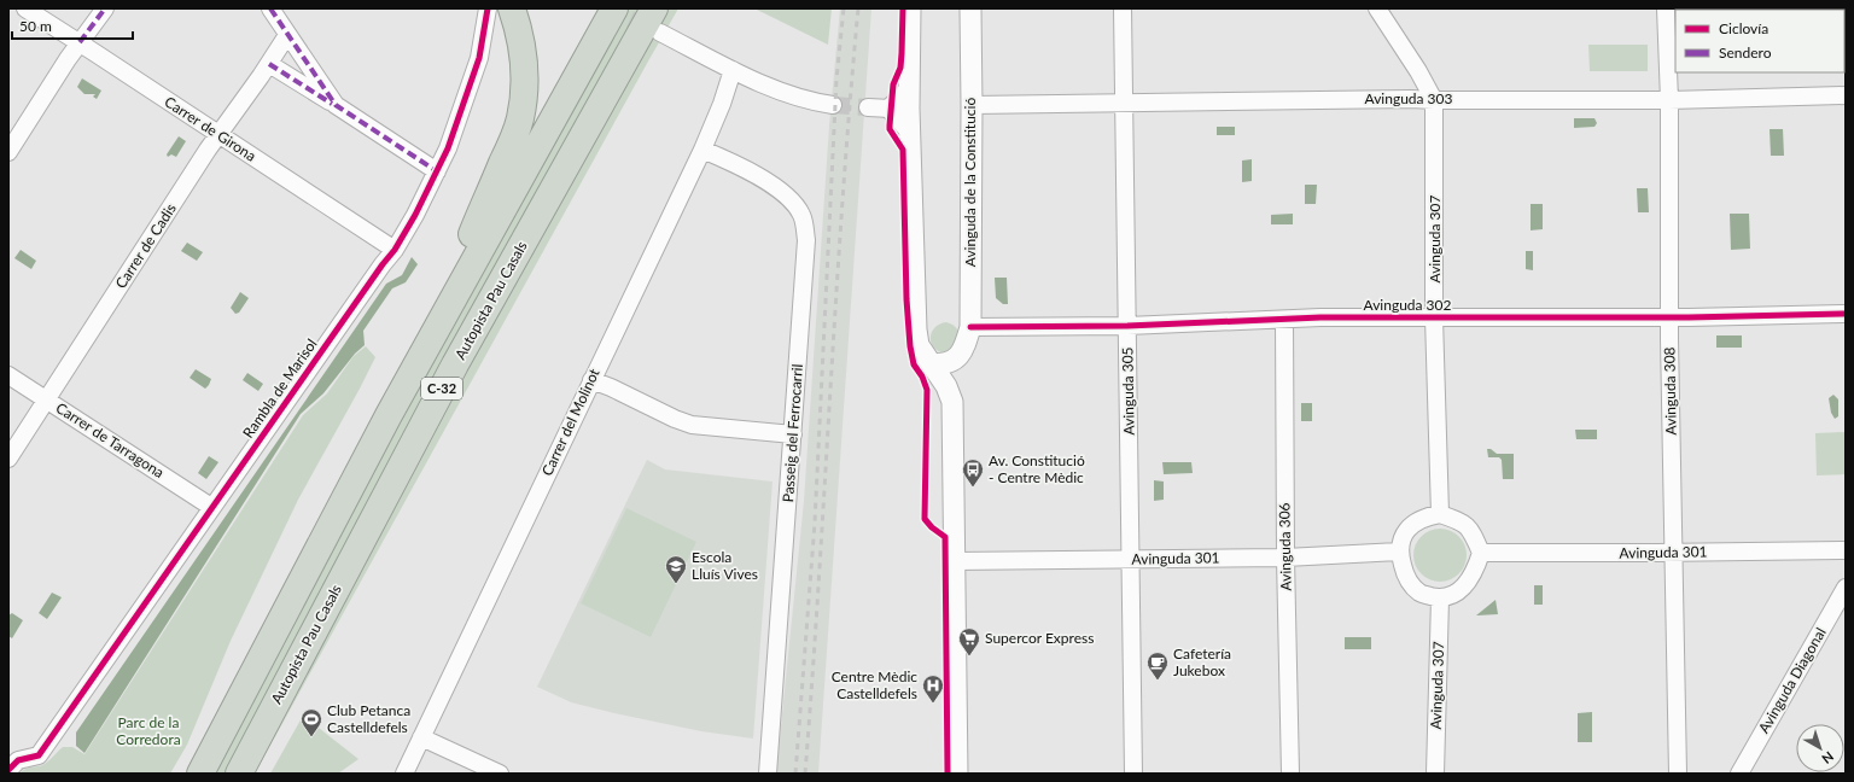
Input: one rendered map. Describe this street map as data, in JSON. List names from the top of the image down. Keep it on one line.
{"streets":{"highway":["Autopista Pau Casals","C-32"],"street":["Avinguda 303","Carrer de Girona","Avinguda de la Constitució","Avinguda 307","Carrer de Cadis","Avinguda 302","Rambla de Marisol","Avinguda 305","Avinguda 308","Carrer del Molinot","Passeig del Ferrocarril","Carrer de Tarragona","Avinguda 306","Avinguda 301","Avinguda Diagonal"]},"crossings":[["Avinguda 303","Avinguda de la Constitució"],["Avinguda 303","Avinguda 307"],["Avinguda 303","Avinguda 305"],["Avinguda 303","Avinguda 308"],["Carrer de Girona","Carrer de Cadis"],["Carrer de Girona","Rambla de Marisol"],["Avinguda de la Constitució","Avinguda 302"],["Avinguda de la Constitució","Avinguda 301"],["Avinguda 307","Avinguda 302"],["Avinguda 307","Avinguda 301"],["Carrer de Cadis","Carrer de Tarragona"],["Avinguda 302","Avinguda 305"],["Avinguda 302","Avinguda 308"],["Avinguda 302","Avinguda 306"],["Rambla de Marisol","Carrer de Tarragona"],["Avinguda 305","Avinguda 301"],["Avinguda 308","Avinguda 301"],["Carrer del Molinot","Passeig del Ferrocarril"],["Avinguda 306","Avinguda 301"]],"parks":["Parc de la Corredora"],"places":{"bus stop":["Av. Constitució - Centre Mèdic"],"school or university":["Escola Lluís Vives"],"supermarket":["Supercor Express"],"cafe":["Cafetería Jukebox"],"hospital":["Centre Mèdic Castelldefels"],"sports":["Club Petanca Castelldefels"]},"legend":["Ciclovía","Sendero"],"scale_bar":"50 m","north":"bottom right"}
